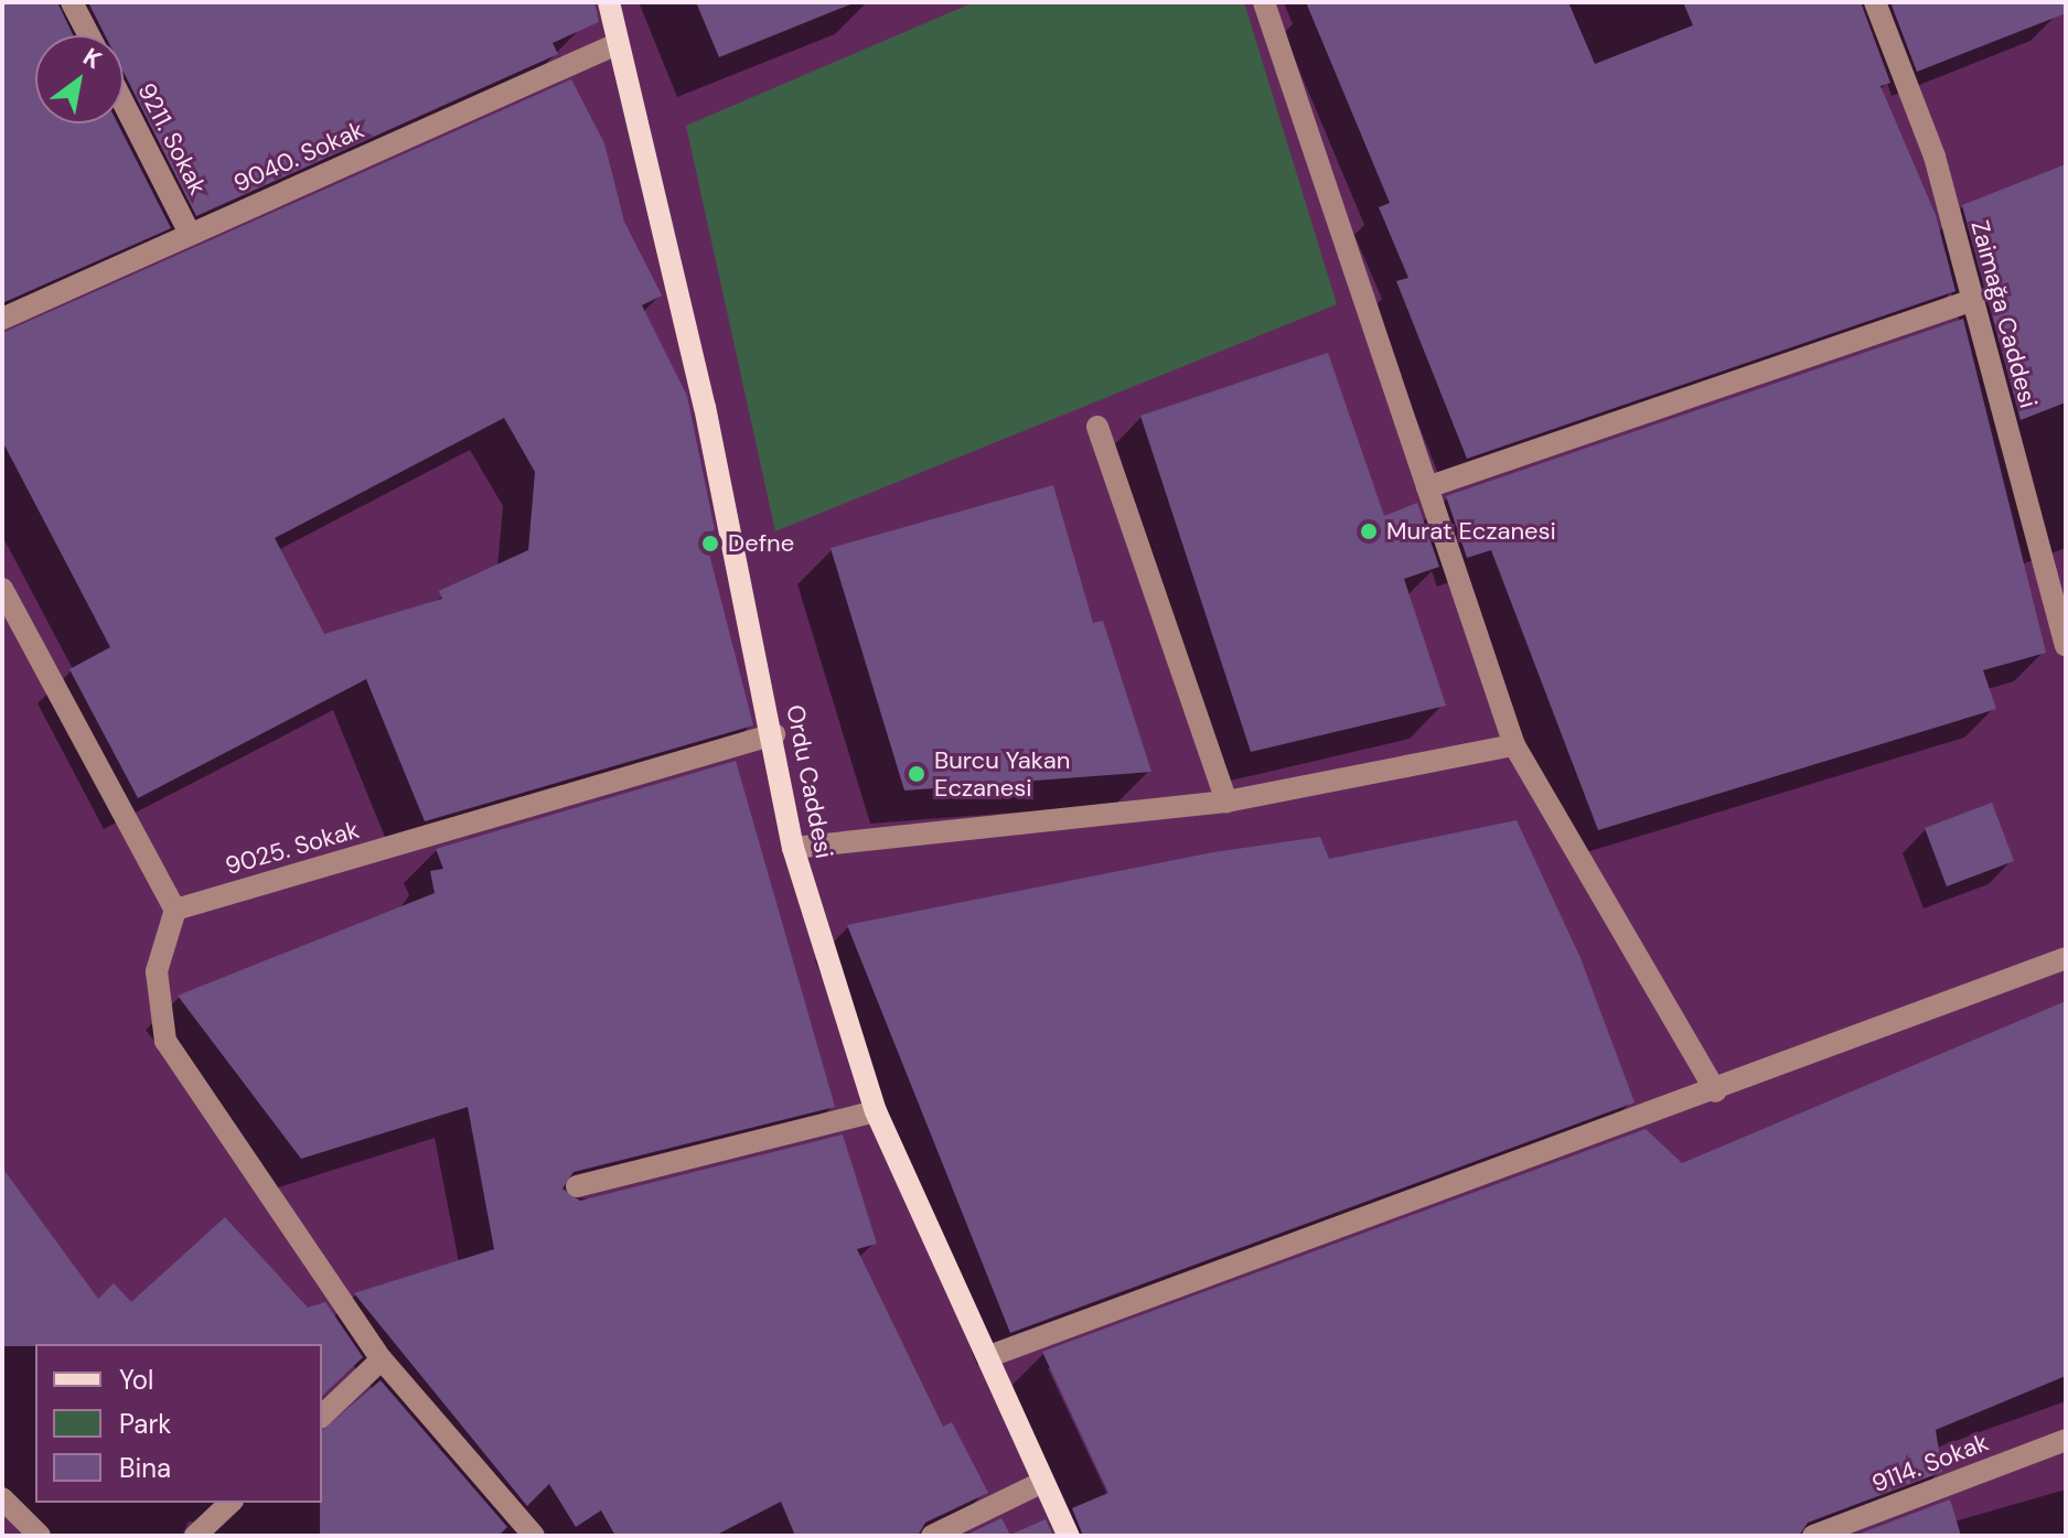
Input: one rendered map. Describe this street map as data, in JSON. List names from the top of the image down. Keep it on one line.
{"streets":{"main road":["Ordu Caddesi"],"street":["9211. Sokak","9040. Sokak","Zaimağa Caddesi","9025. Sokak","9114. Sokak"]},"crossings":[["9211. Sokak","9040. Sokak"],["9040. Sokak","Ordu Caddesi"],["Ordu Caddesi","9025. Sokak"]],"places":["Murat Eczanesi","Defne","Burcu Yakan Eczanesi"],"legend":["Yol","Park","Bina"],"north":"top right"}
